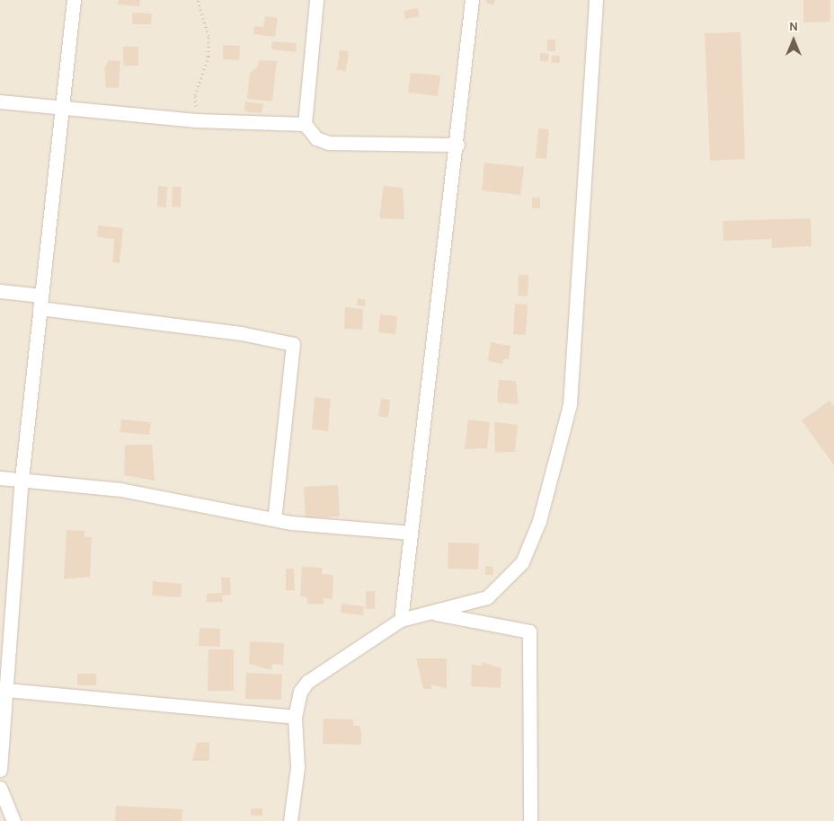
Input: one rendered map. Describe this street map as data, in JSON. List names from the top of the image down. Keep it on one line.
{"north":"top"}
